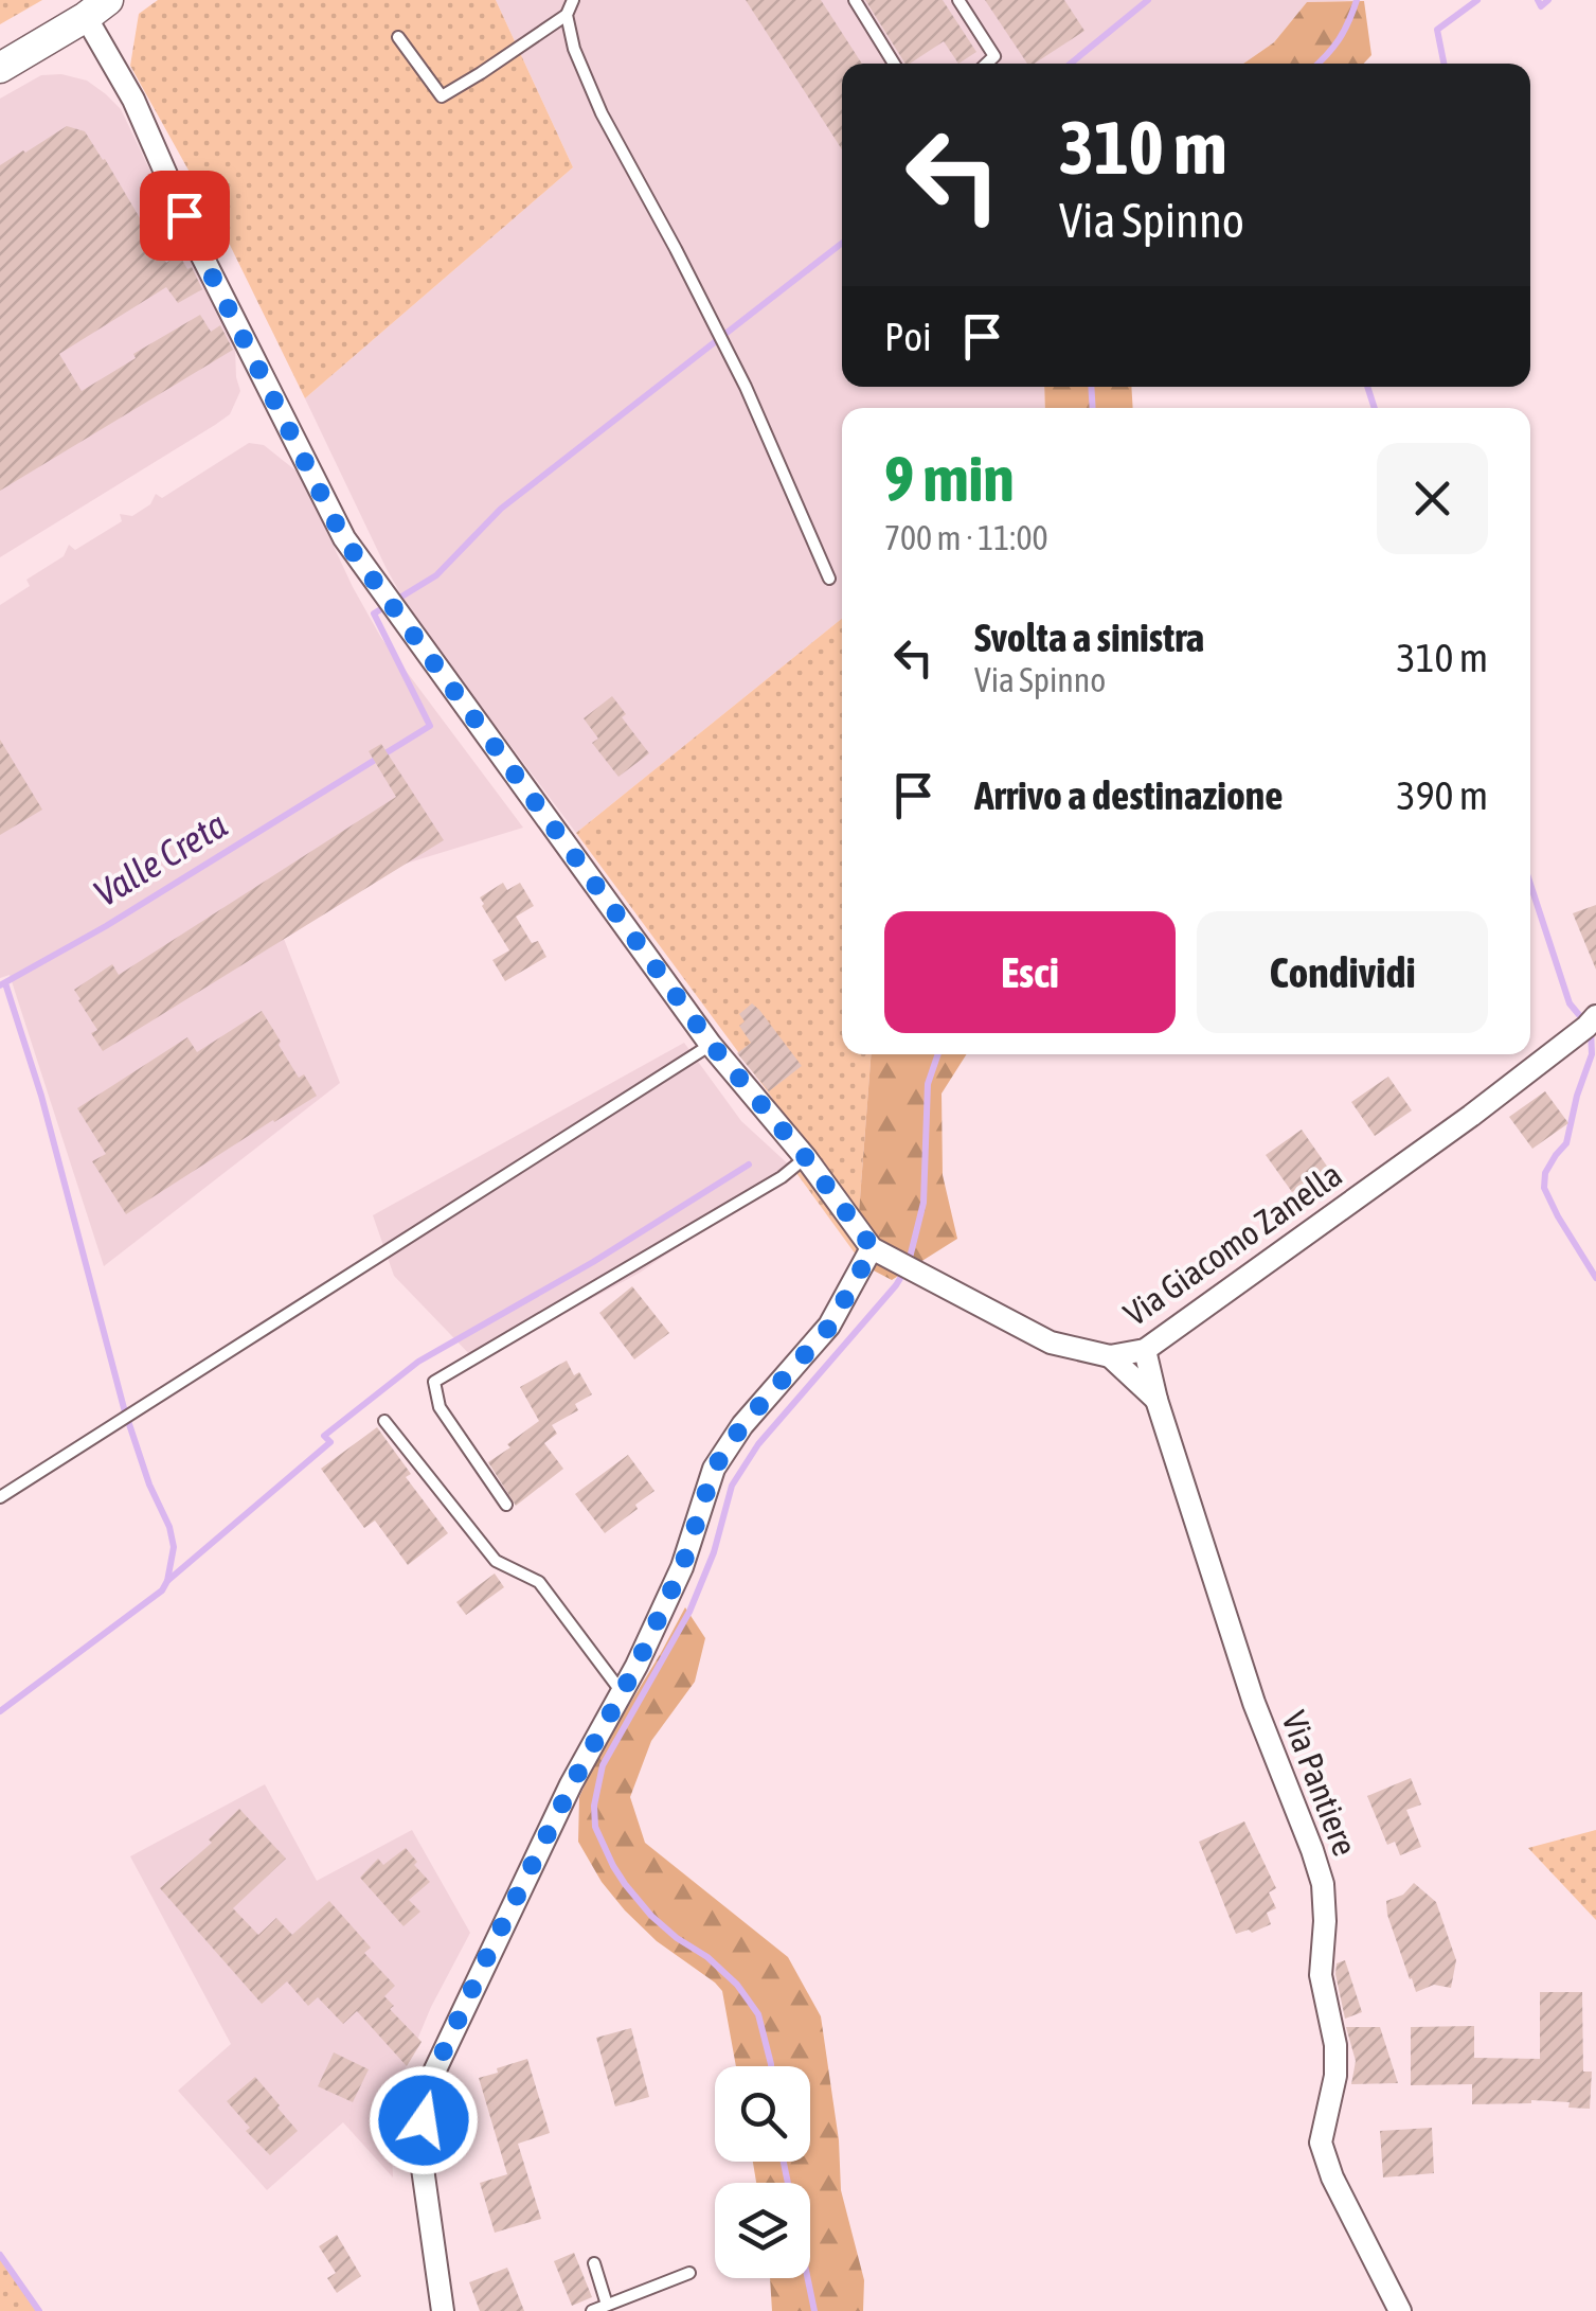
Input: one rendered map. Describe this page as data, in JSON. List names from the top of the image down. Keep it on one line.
{"streets":{"street":["Via Giacomo Zanella","Via Pantiere"]},"crossings":[["Via Giacomo Zanella","Via Pantiere"]],"water":["Valle Creta"],"page":{"turn":["310 m","Via Spinno"],"then":"Poi","heading":["9 min","700 m · 11:00"],"list":[{"name":"Svolta a sinistra","note":"Via Spinno","value":"310 m"},{"name":"Arrivo a destinazione","value":"390 m"}],"buttons":["Esci","Condividi"]}}
